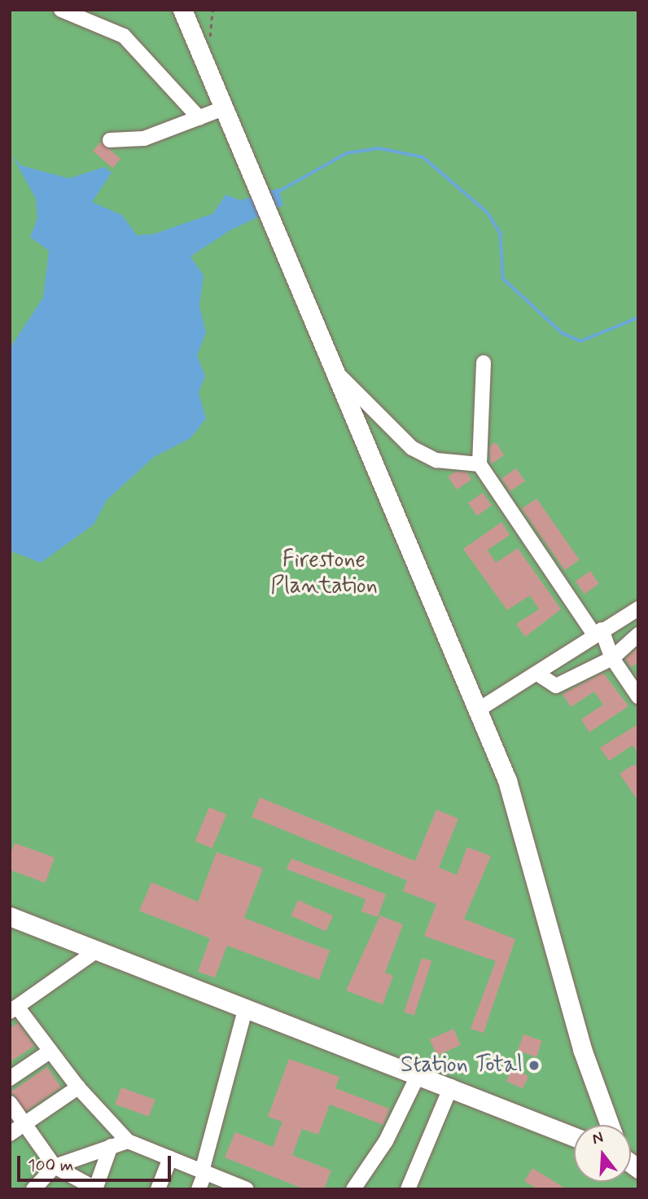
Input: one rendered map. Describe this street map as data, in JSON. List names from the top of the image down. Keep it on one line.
{"parks":["Firestone Plantation"],"places":["Station Total"],"scale_bar":"100 m","north":"top"}
